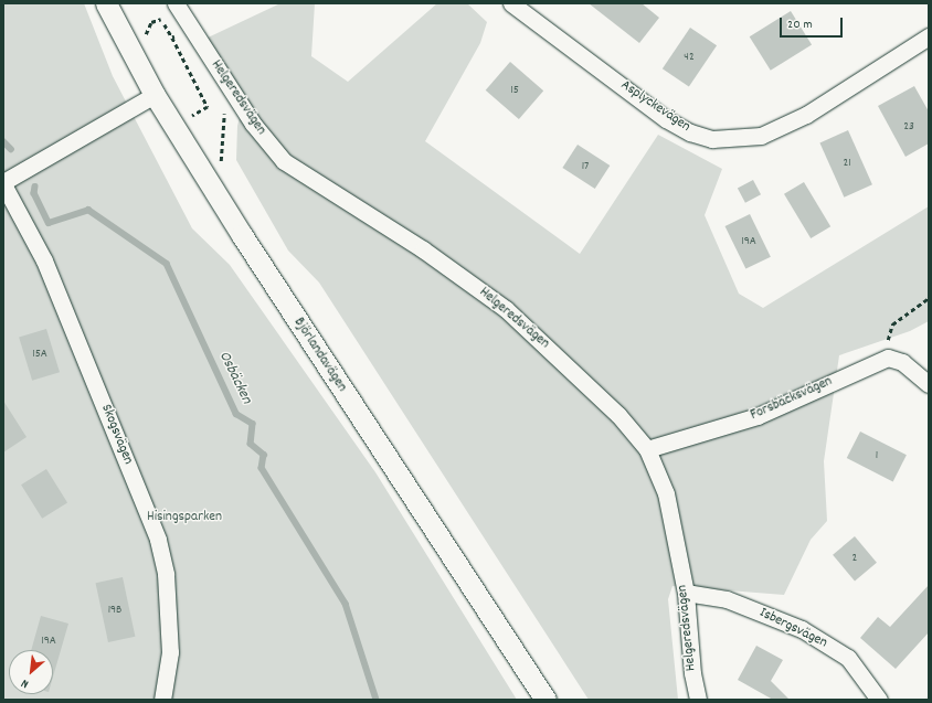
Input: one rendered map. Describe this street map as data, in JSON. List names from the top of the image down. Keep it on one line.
{"streets":{"street":["Helgeredsvägen","Asplyckevägen","Björlandavägen","Forsbäcksvägen","Skogsvägen","Isbergsvägen"]},"crossings":[["Helgeredsvägen","Forsbäcksvägen"],["Helgeredsvägen","Isbergsvägen"],["Björlandavägen","Skogsvägen"]],"water":["Osbäcken"],"parks":["Hisingsparken"],"house_numbers":["42","15","23","21","17","19A","15A","1","2","19B","19A"],"scale_bar":"20 m","north":"bottom left"}
